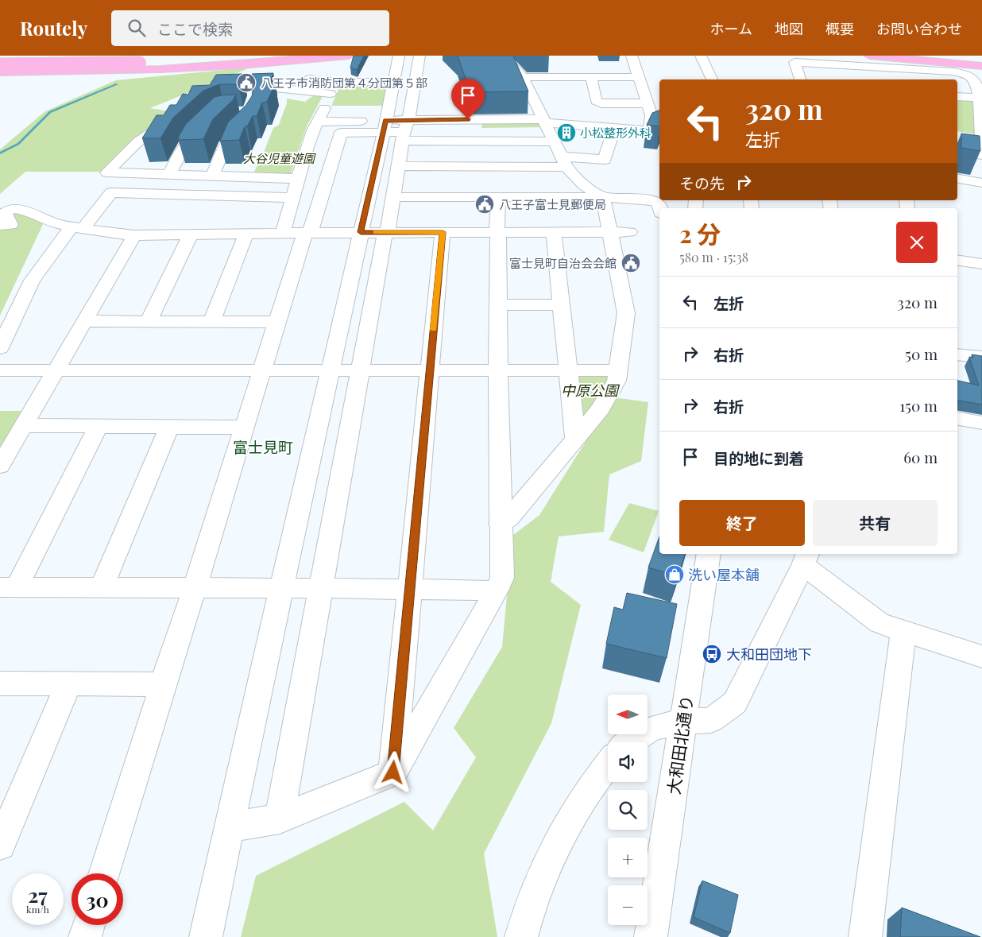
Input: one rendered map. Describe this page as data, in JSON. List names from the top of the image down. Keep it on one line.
{"streets":{"street":["大和田北通り"]},"districts":["富士見町"],"parks":["大谷児童遊園","中原公園"],"places":{"public building":["八王子市消防団第４分団第５部","八王子富士見郵便局","富士見町自治会会館"],"building":["小松整形外科"],"shop":["洗い屋本舗"],"bus stop":["大和田団地下"]},"north":"left","page":{"header":"Routely","search":"ここで検索","nav":["ホーム","地図","概要","お問い合わせ"],"turn":["320 m","左折"],"then":"その先","heading":["2 分","580 m · 15:38"],"list":[{"name":"左折","value":"320 m"},{"name":"右折","value":"50 m"},{"name":"右折","value":"150 m"},{"name":"目的地に到着","value":"60 m"}],"buttons":["終了","共有"],"map_buttons":["+","−"],"speed":"27 km/h","limit":"30"}}
